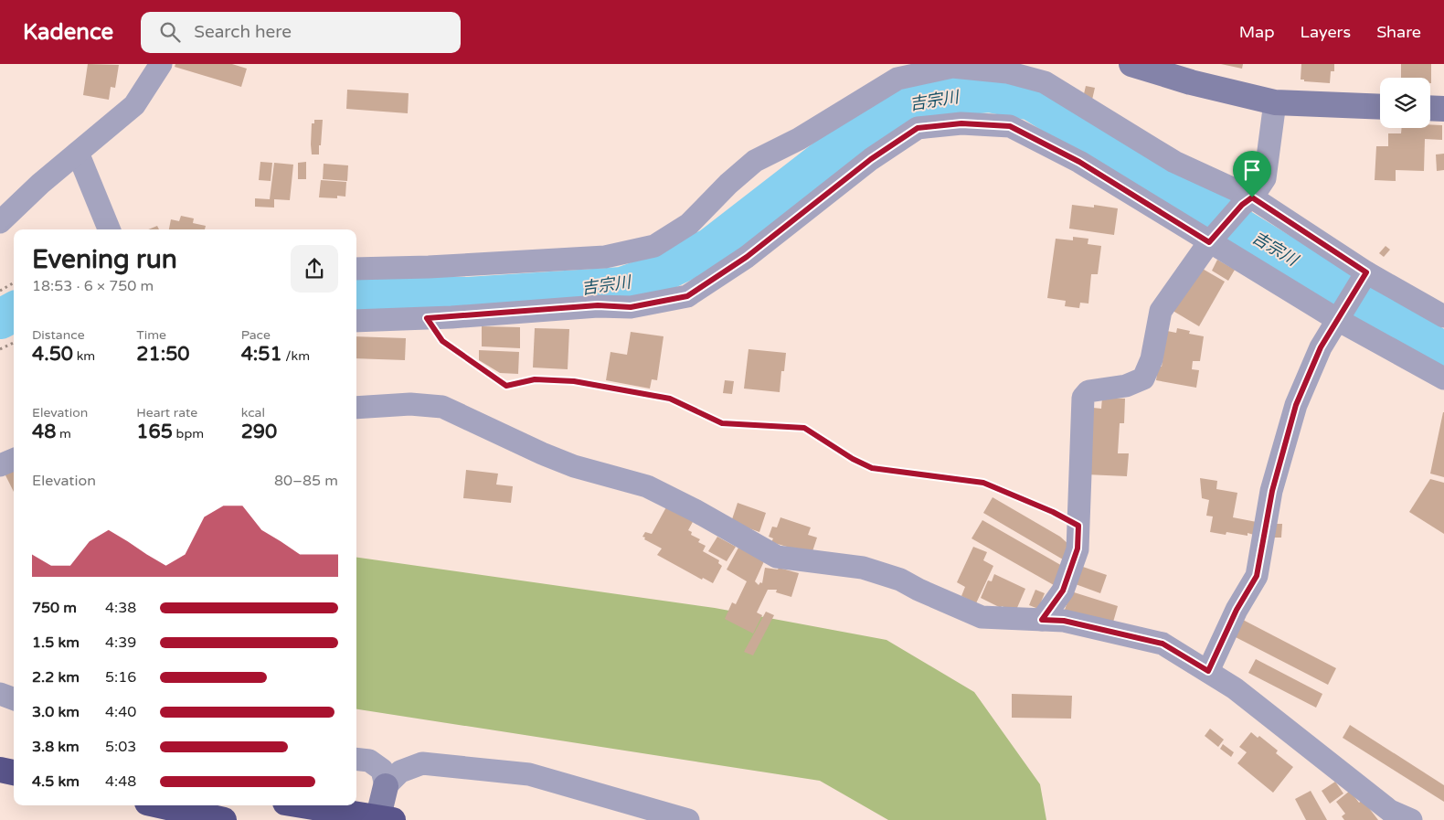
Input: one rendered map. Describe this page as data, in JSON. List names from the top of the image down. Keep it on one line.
{"water":["吉宗川"],"page":{"header":"Kadence","search":"Search here","nav":["Map","Layers","Share"],"heading":["Evening run","18:53 · 6 × 750 m"],"stats":[["Distance","4.50 km"],["Time","21:50"],["Pace","4:51 /km"],["Elevation","48 m"],["Heart rate","165 bpm"],["kcal","290"]],"chart":["Elevation","80–85 m"],"list":[{"name":"750 m","note":"4:38"},{"name":"1.5 km","note":"4:39"},{"name":"2.2 km","note":"5:16"},{"name":"3.0 km","note":"4:40"},{"name":"3.8 km","note":"5:03"},{"name":"4.5 km","note":"4:48"}]}}
